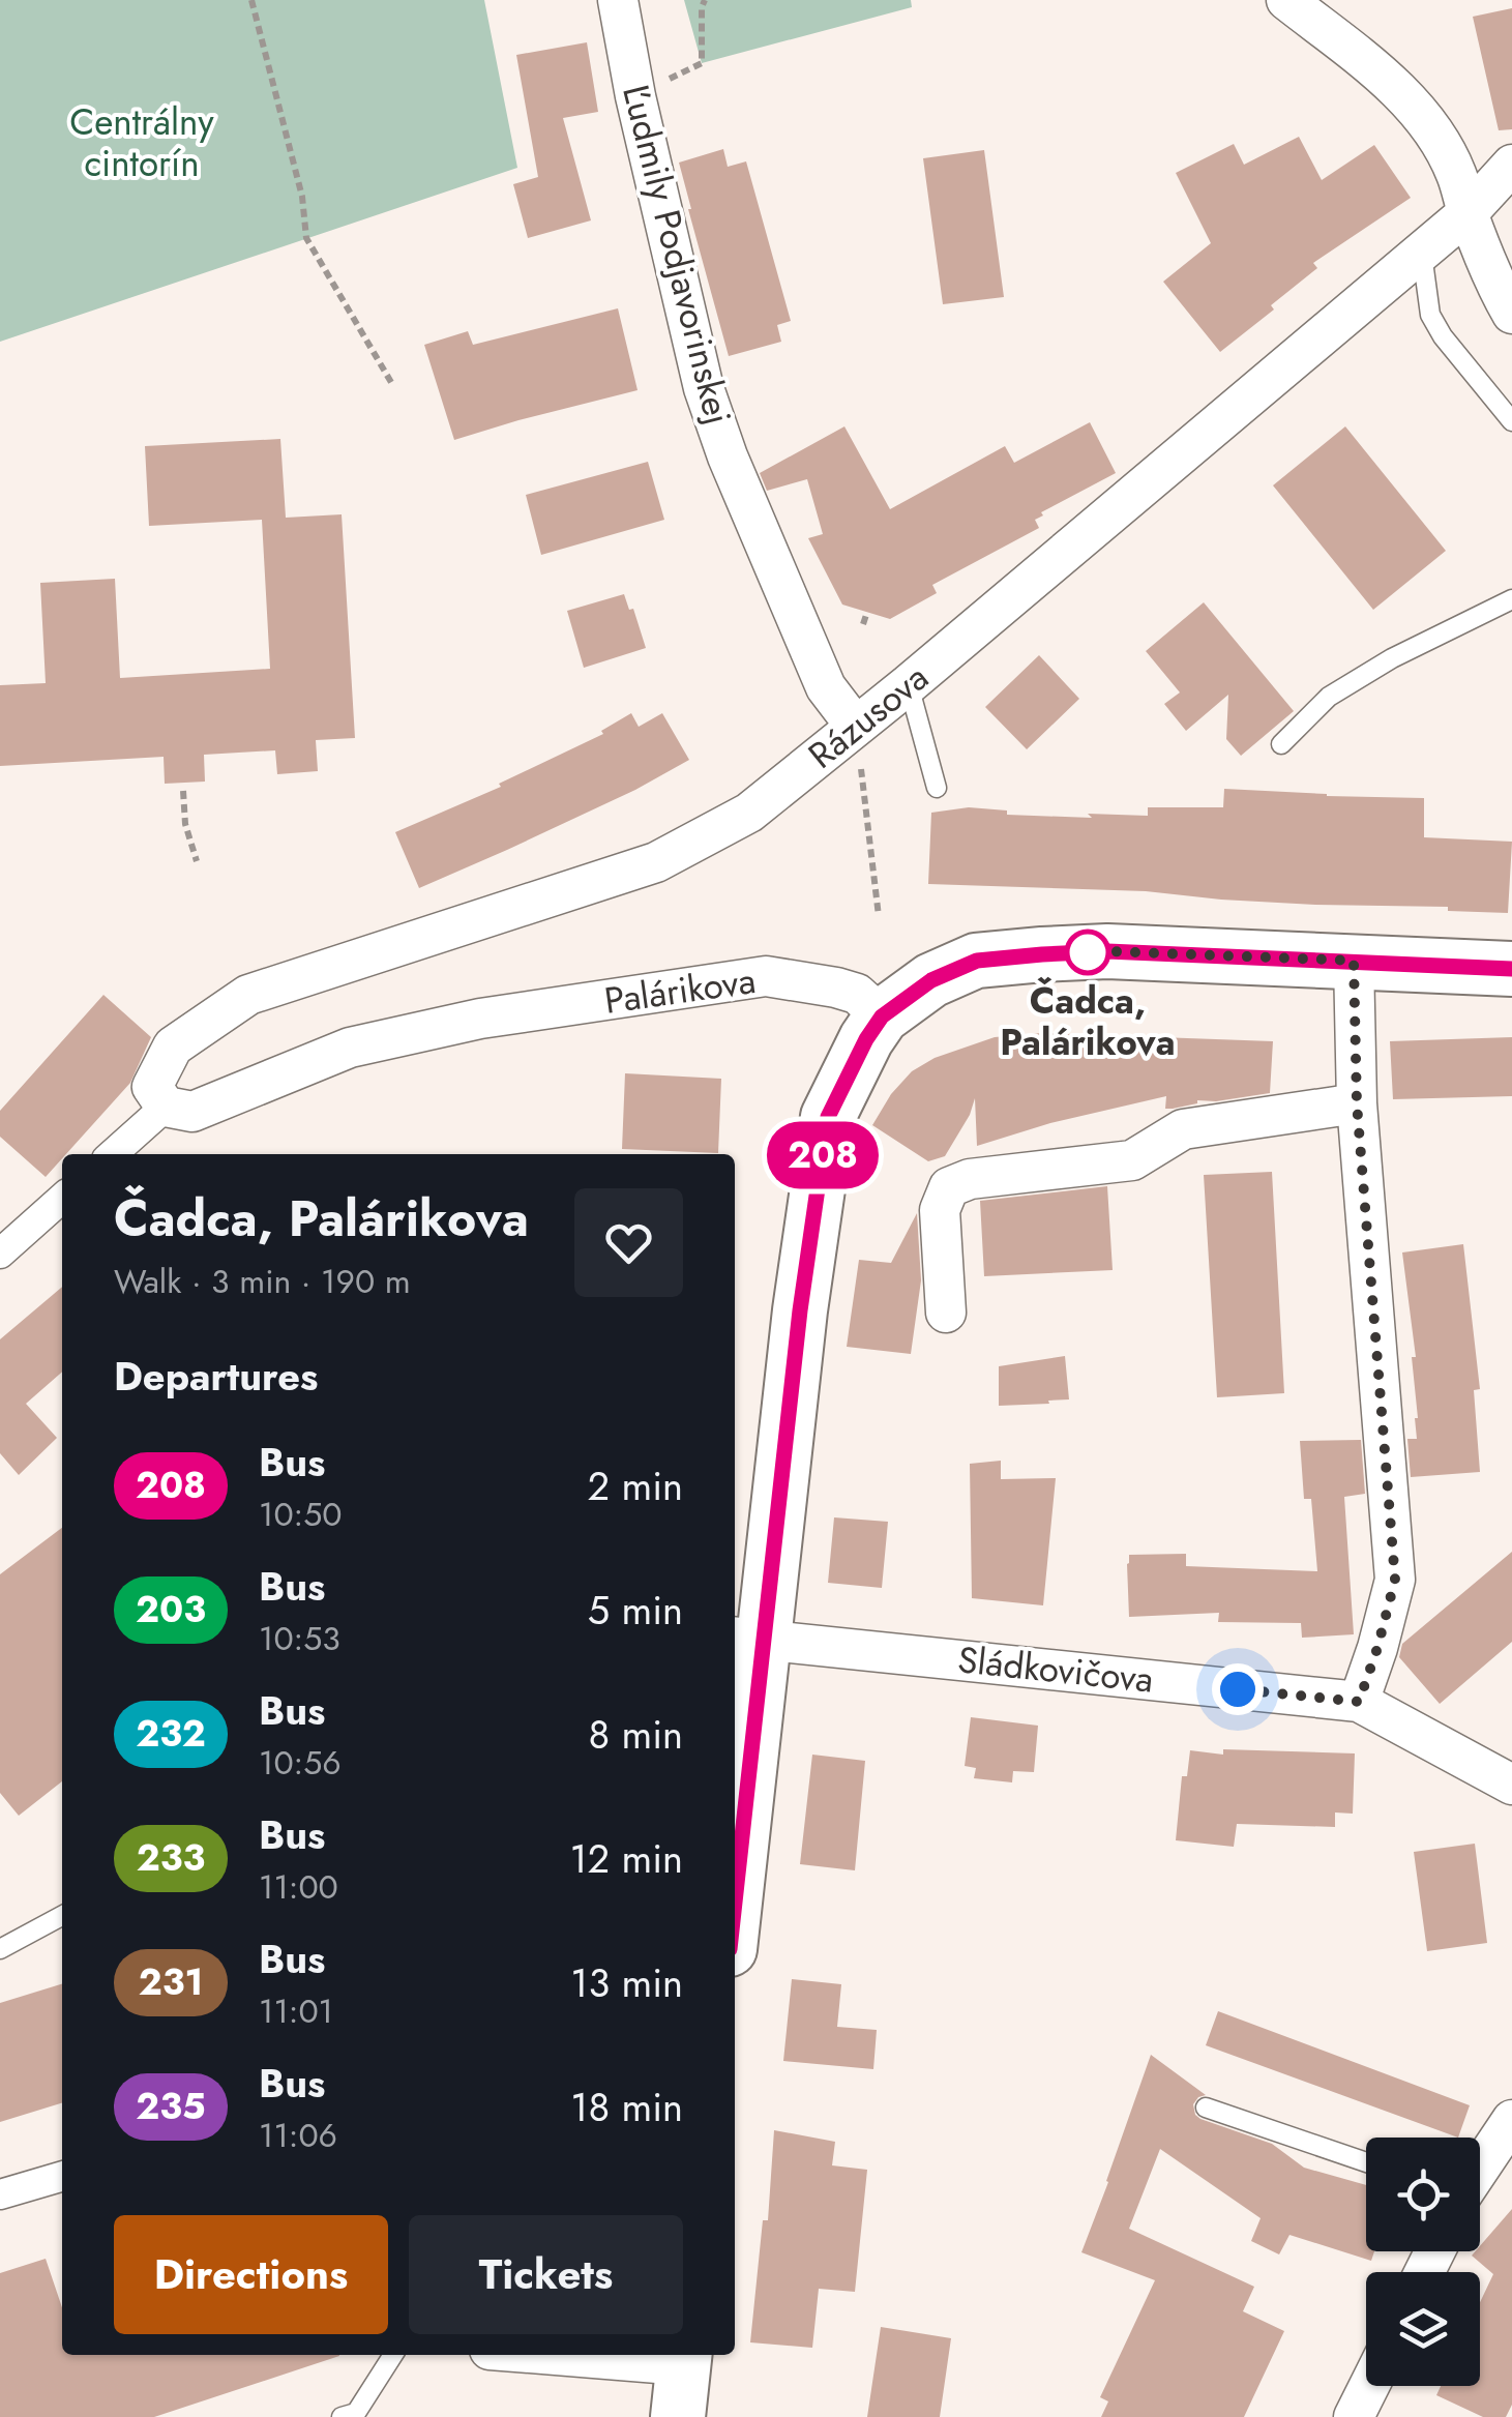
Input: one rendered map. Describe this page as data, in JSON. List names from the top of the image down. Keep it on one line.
{"streets":{"street":["Ľudmily Podjavorinskej","Rázusova","Palárikova","Sládkovičova"]},"crossings":[["Ľudmily Podjavorinskej","Rázusova"],["Rázusova","Palárikova"]],"parks":["Centrálny cintorín"],"places":["Čadca, Palárikova"],"lines":["bus line 208"],"page":{"on_map":"208","heading":[["Čadca, Palárikova","Walk · 3 min · 190 m"],"Departures"],"list":[{"mark":"208","name":"Bus","note":"10:50","value":"2 min"},{"mark":"203","name":"Bus","note":"10:53","value":"5 min"},{"mark":"232","name":"Bus","note":"10:56","value":"8 min"},{"mark":"233","name":"Bus","note":"11:00","value":"12 min"},{"mark":"231","name":"Bus","note":"11:01","value":"13 min"},{"mark":"235","name":"Bus","note":"11:06","value":"18 min"}],"buttons":["Directions","Tickets"]}}
